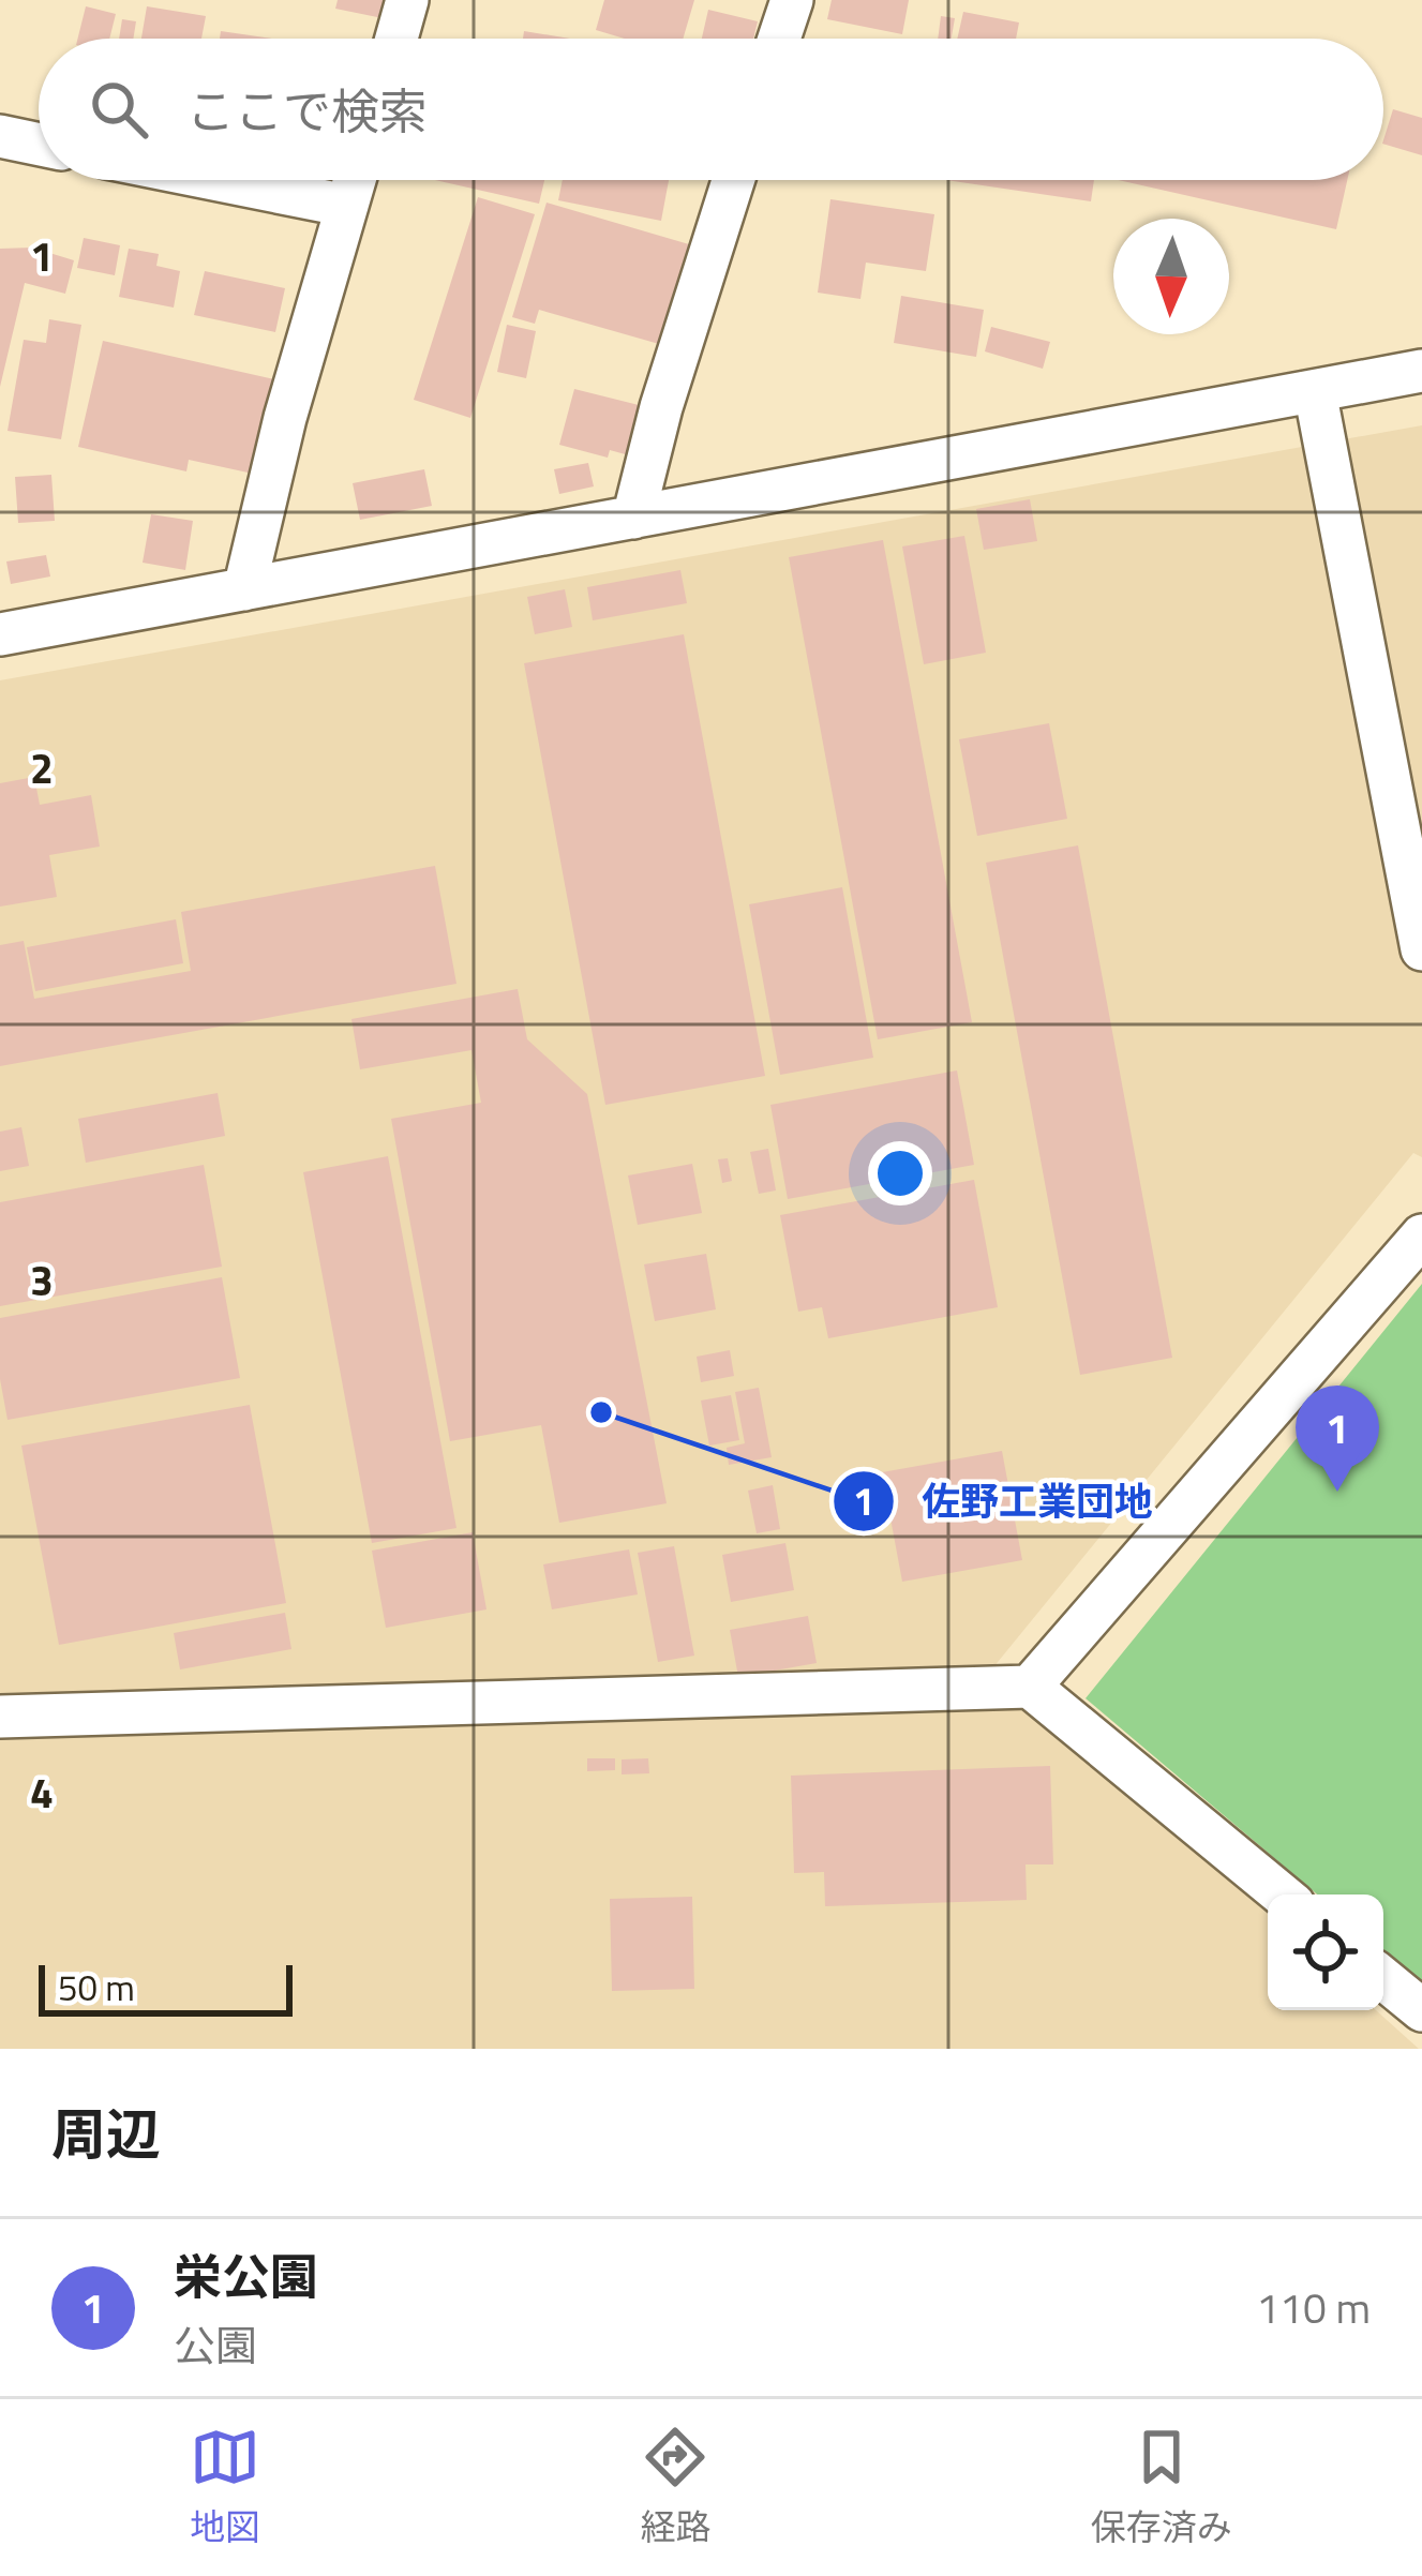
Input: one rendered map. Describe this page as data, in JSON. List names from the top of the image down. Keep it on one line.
{"places":["佐野工業団地"],"scale_bar":"50 m","north":"bottom","page":{"search":"ここで検索","pins":"1","scale":"50 m","heading":"周辺","list":[{"mark":"1","name":"栄公園","note":"公園","value":"110 m"}],"nav":["地図","経路","保存済み"]},"grid":{"rows":["1","2","3","4"]}}
